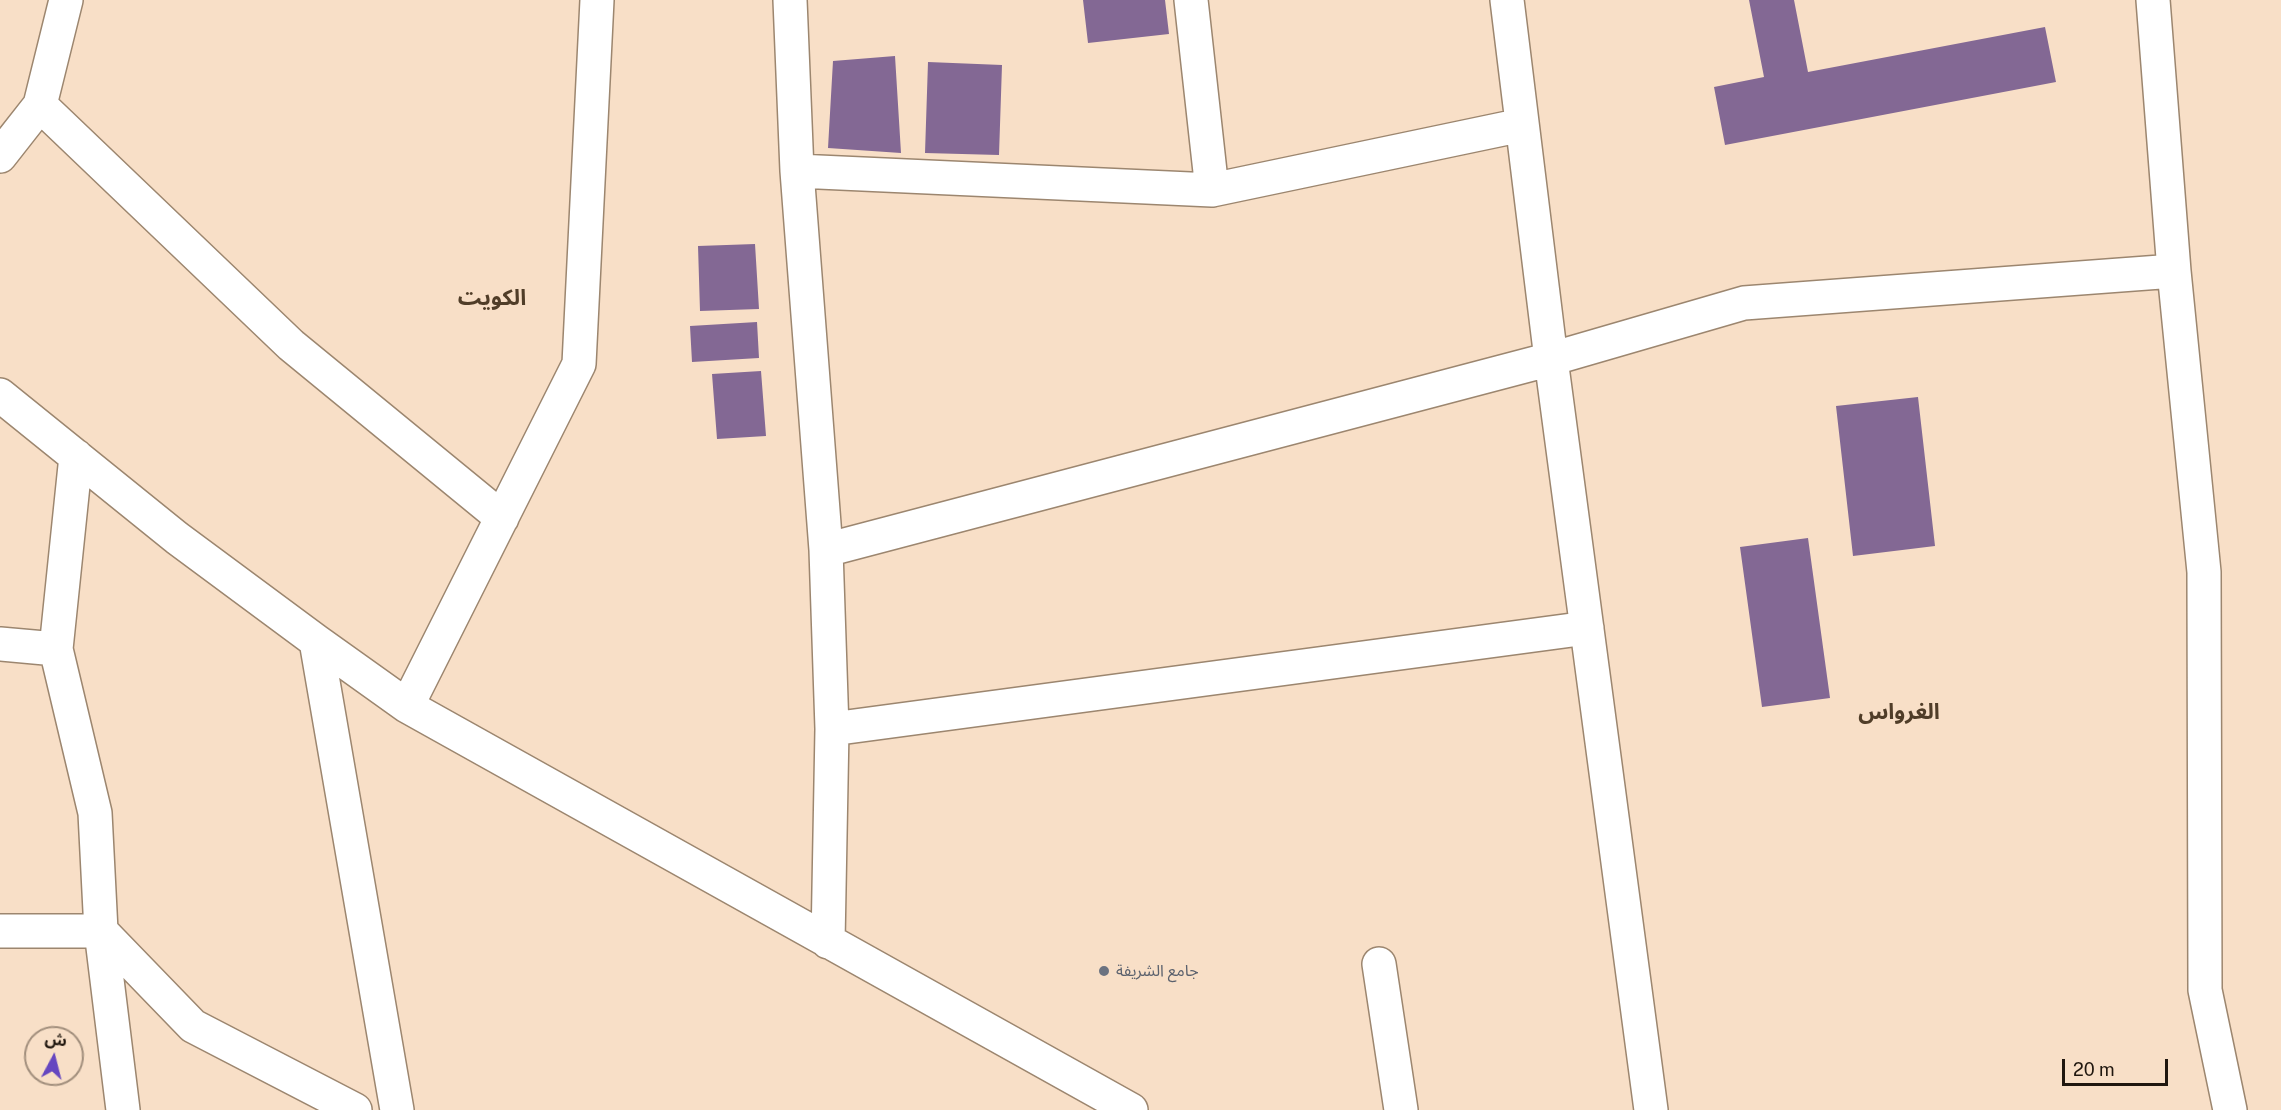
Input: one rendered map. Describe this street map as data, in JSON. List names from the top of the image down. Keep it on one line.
{"districts":["الكويت","الغرواس"],"places":["جامع الشريفة"],"scale_bar":"20 m","north":"top"}
